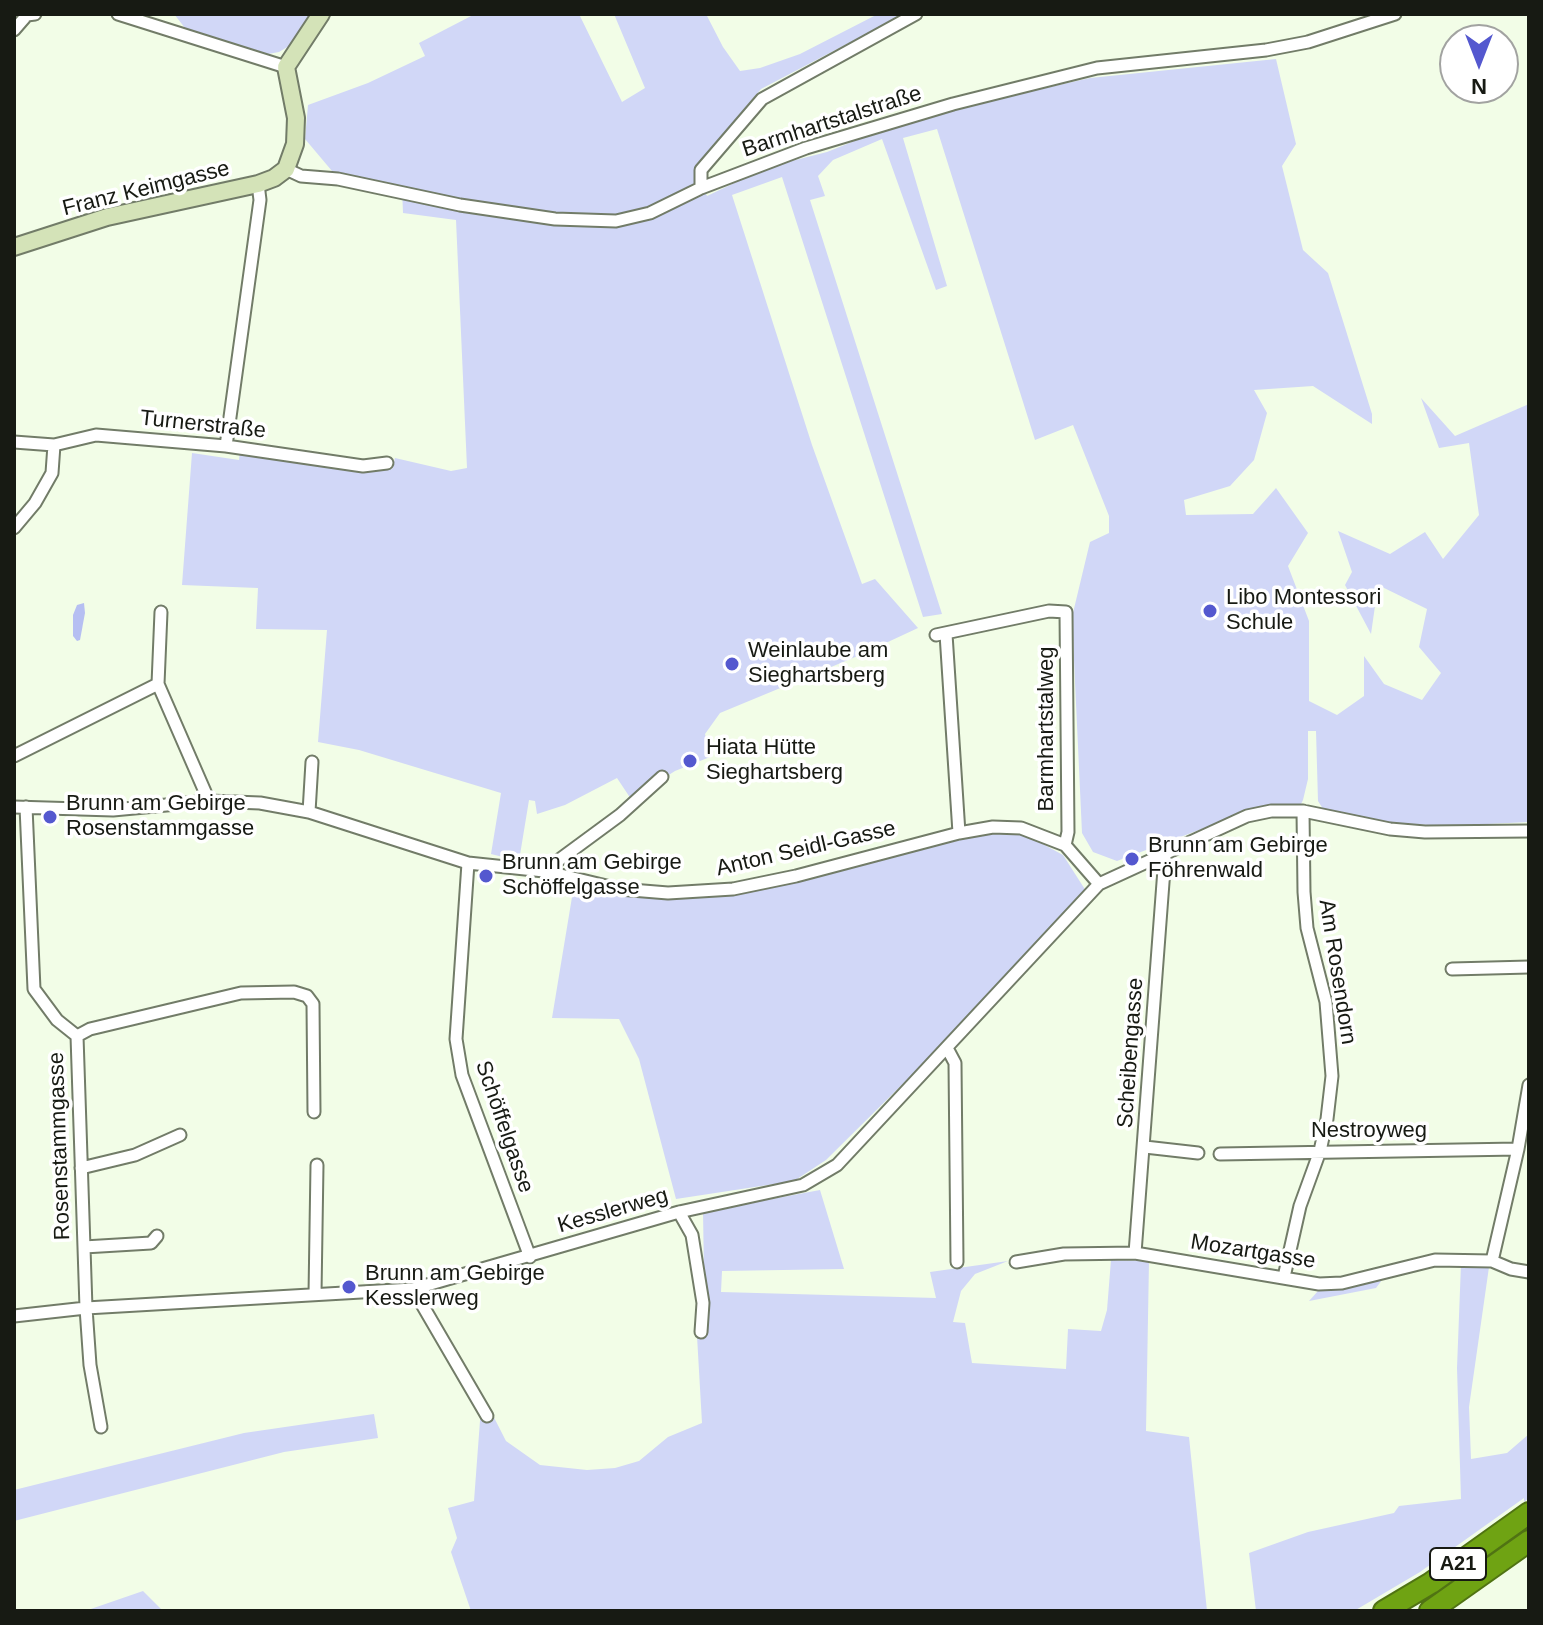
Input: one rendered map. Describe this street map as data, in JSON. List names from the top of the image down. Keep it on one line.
{"streets":{"highway":["A21"],"main road":["Franz Keimgasse"],"street":["Barmhartstalstraße","Turnerstraße","Barmhartstalweg","Anton Seidl-Gasse","Am Rosendorn","Scheibengasse","Schöffelgasse","Nestroyweg","Rosenstammgasse","Kesslerweg","Mozartgasse"]},"crossings":[["Barmhartstalstraße","Franz Keimgasse"],["Barmhartstalweg","Anton Seidl-Gasse"],["Anton Seidl-Gasse","Schöffelgasse"],["Anton Seidl-Gasse","Rosenstammgasse"],["Anton Seidl-Gasse","Kesslerweg"],["Am Rosendorn","Nestroyweg"],["Am Rosendorn","Mozartgasse"],["Scheibengasse","Mozartgasse"],["Schöffelgasse","Kesslerweg"],["Rosenstammgasse","Kesslerweg"]],"places":["Libo Montessori Schule","Weinlaube am Sieghartsberg","Hiata Hütte Sieghartsberg","Brunn am Gebirge Rosenstammgasse","Brunn am Gebirge Föhrenwald","Brunn am Gebirge Schöffelgasse","Brunn am Gebirge Kesslerweg"],"north":"bottom"}
